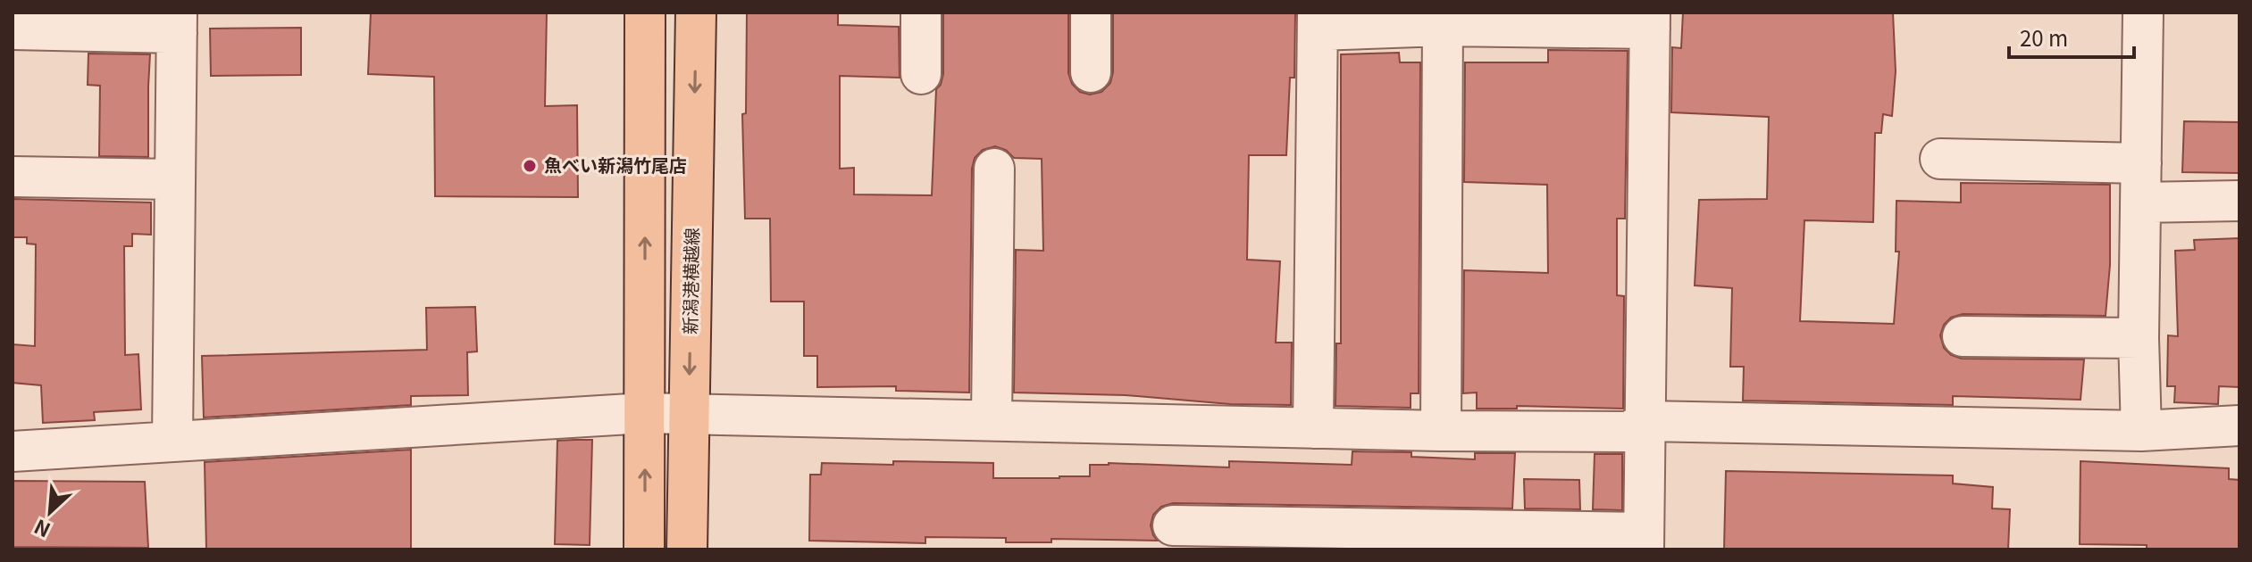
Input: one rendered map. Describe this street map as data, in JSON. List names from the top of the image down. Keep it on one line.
{"streets":{"main road":["新潟港横越線"]},"places":["魚べい新潟竹尾店"],"scale_bar":"20 m","north":"bottom left"}
